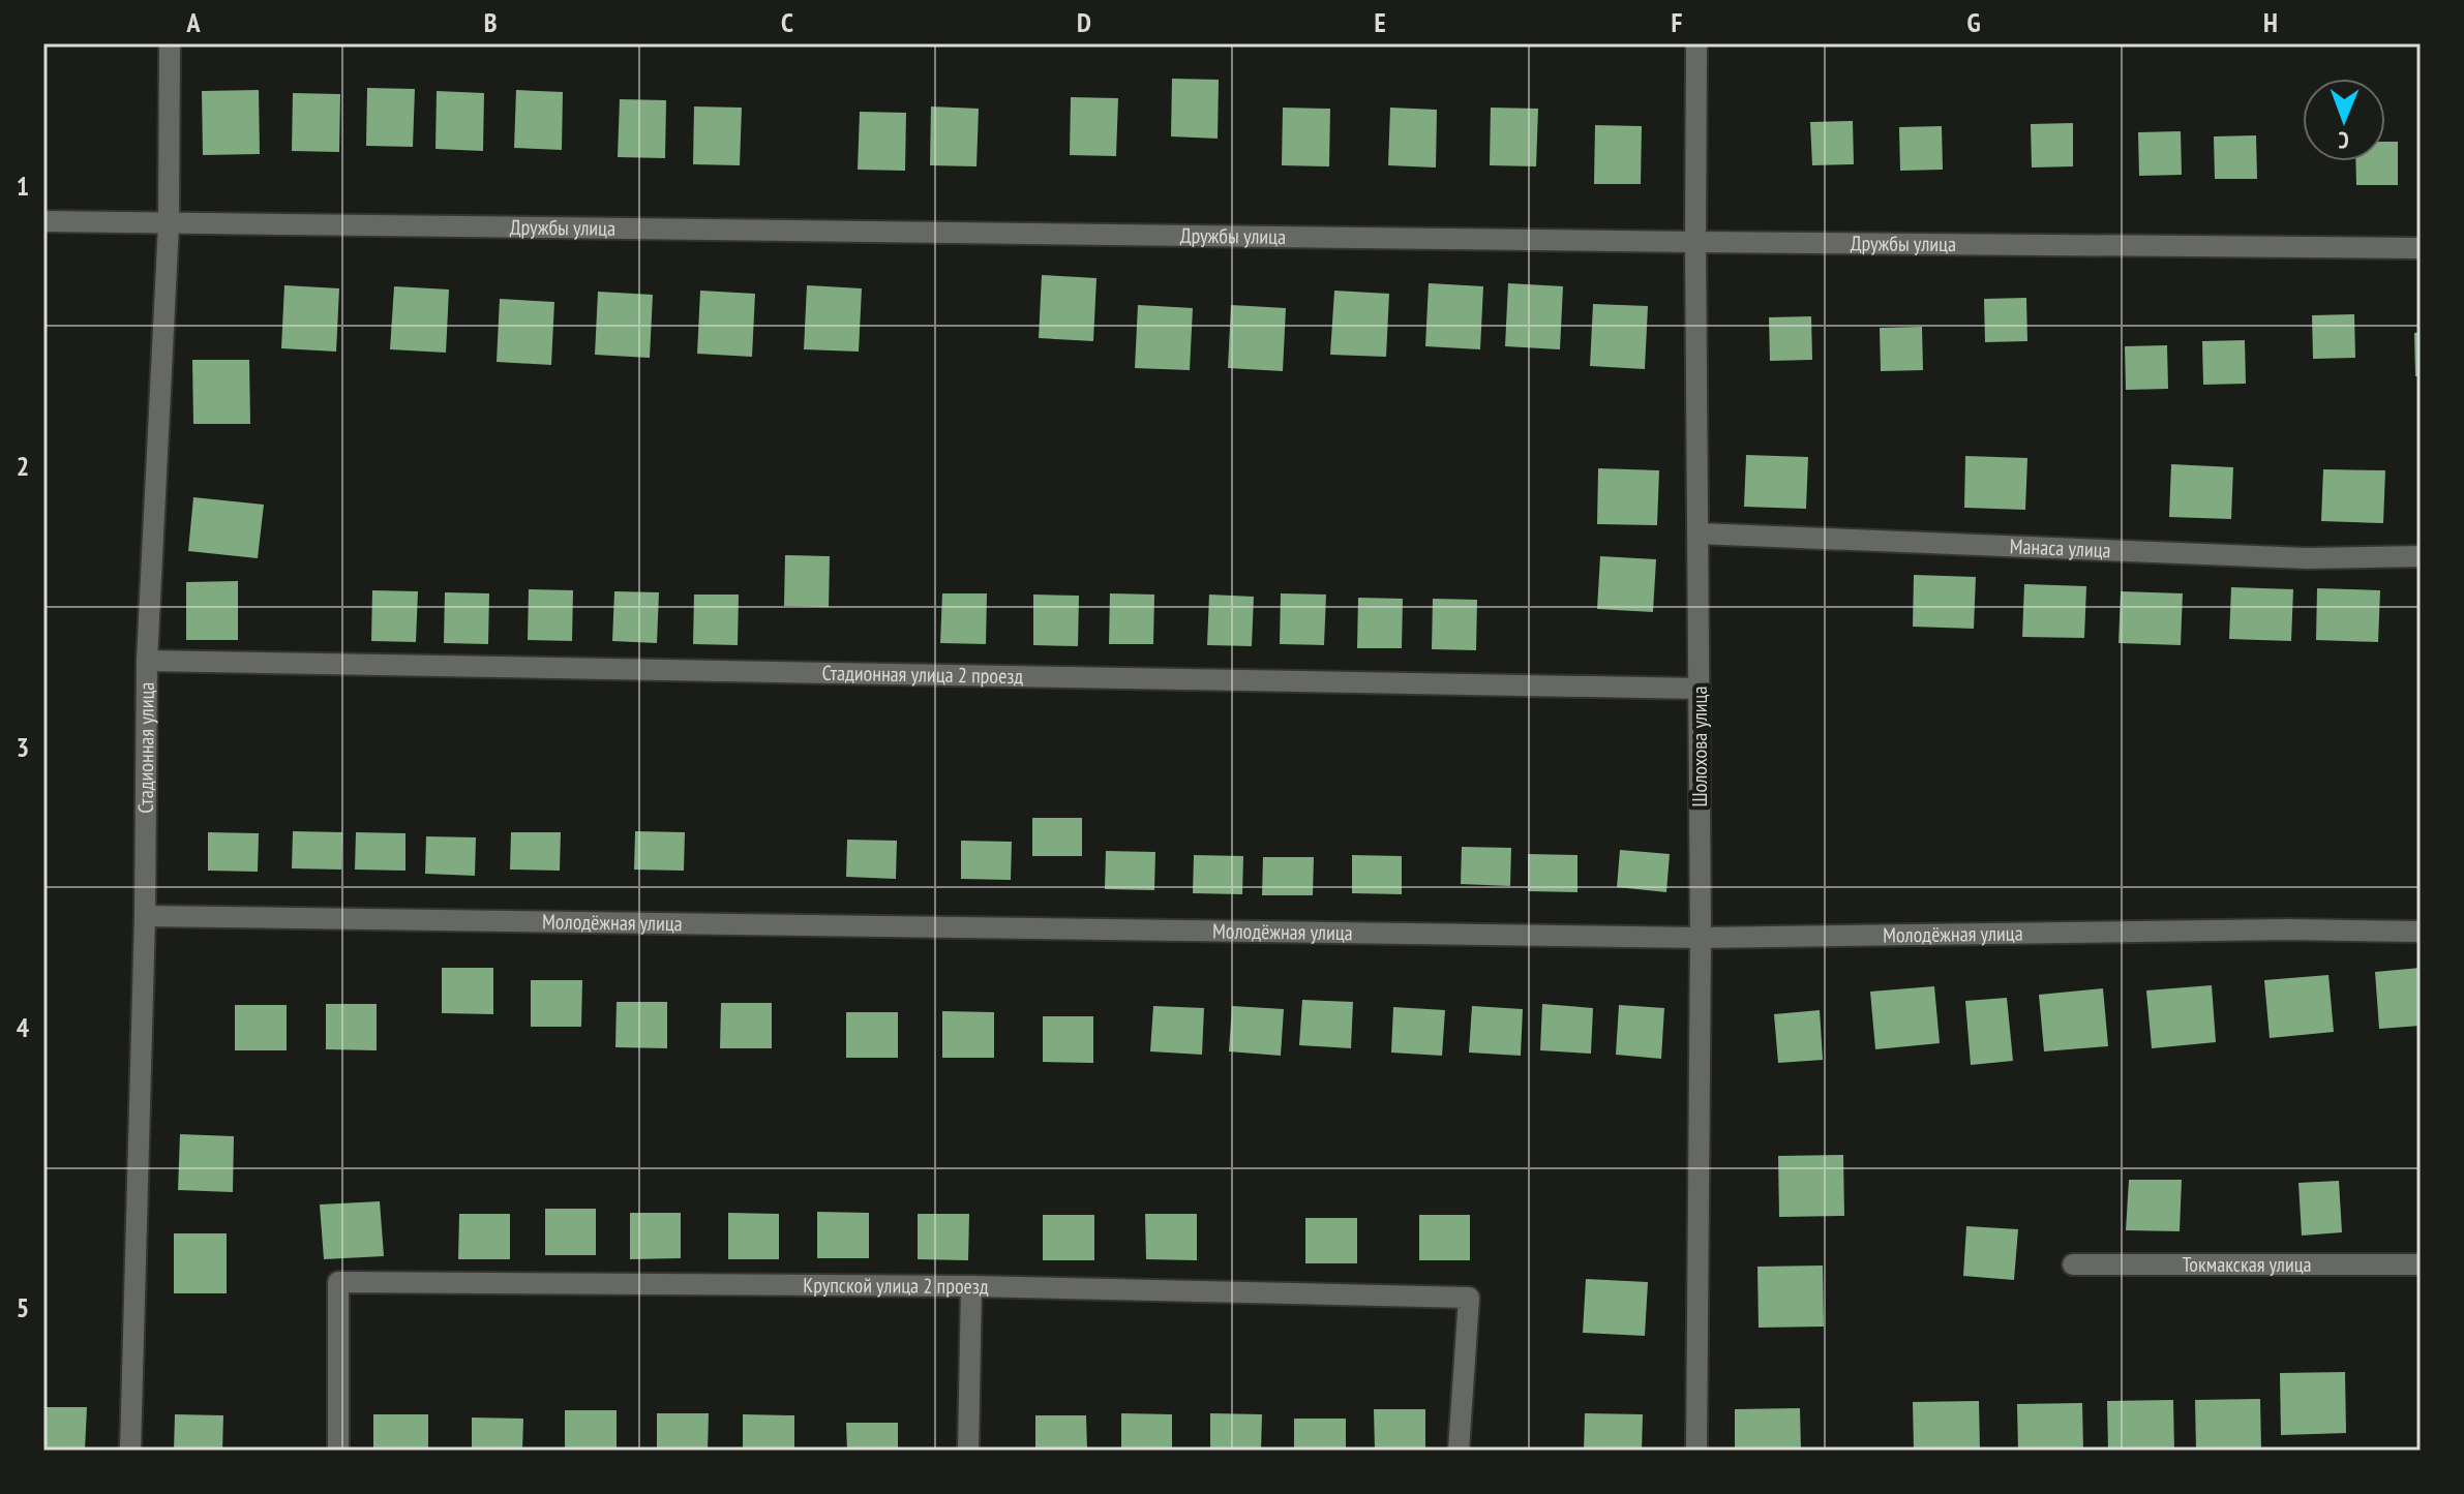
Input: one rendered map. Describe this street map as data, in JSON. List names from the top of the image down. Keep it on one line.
{"streets":{"street":["Дружбы улица","Манаса улица","Стадионная улица 2 проезд","Стадионная улица","Шолохова улица","Молодёжная улица","Токмакская улица","Крупской улица 2 проезд"]},"crossings":[["Дружбы улица","Стадионная улица"],["Дружбы улица","Шолохова улица"],["Манаса улица","Шолохова улица"],["Стадионная улица 2 проезд","Стадионная улица"],["Стадионная улица 2 проезд","Шолохова улица"],["Стадионная улица","Молодёжная улица"],["Шолохова улица","Молодёжная улица"]],"north":"bottom","grid":{"columns":["A","B","C","D","E","F","G","H"],"rows":["1","2","3","4","5"]}}
